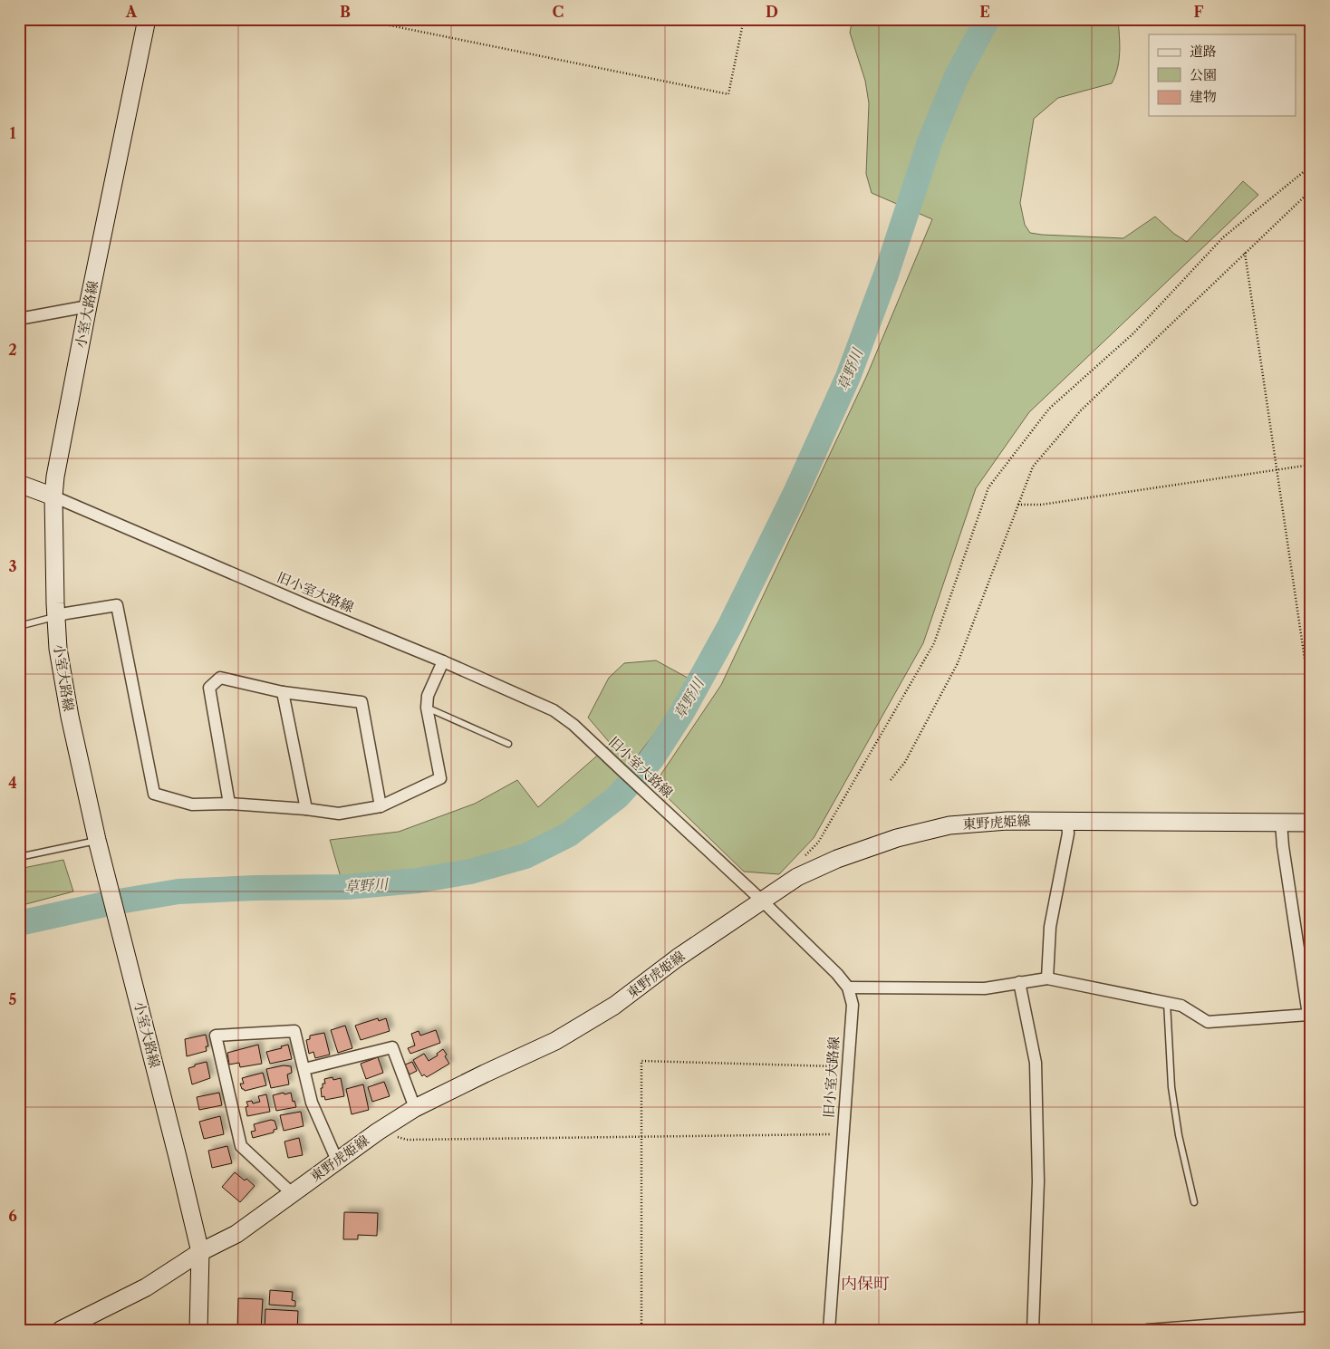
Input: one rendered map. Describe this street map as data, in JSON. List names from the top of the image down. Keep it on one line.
{"streets":{"main road":["小室大路線","東野虎姫線"],"street":["旧小室大路線"]},"crossings":[["小室大路線","旧小室大路線"],["小室大路線","東野虎姫線"],["旧小室大路線","東野虎姫線"]],"districts":["内保町"],"water":["草野川"],"legend":["道路","公園","建物"],"grid":{"columns":["A","B","C","D","E","F"],"rows":["1","2","3","4","5","6"]}}
